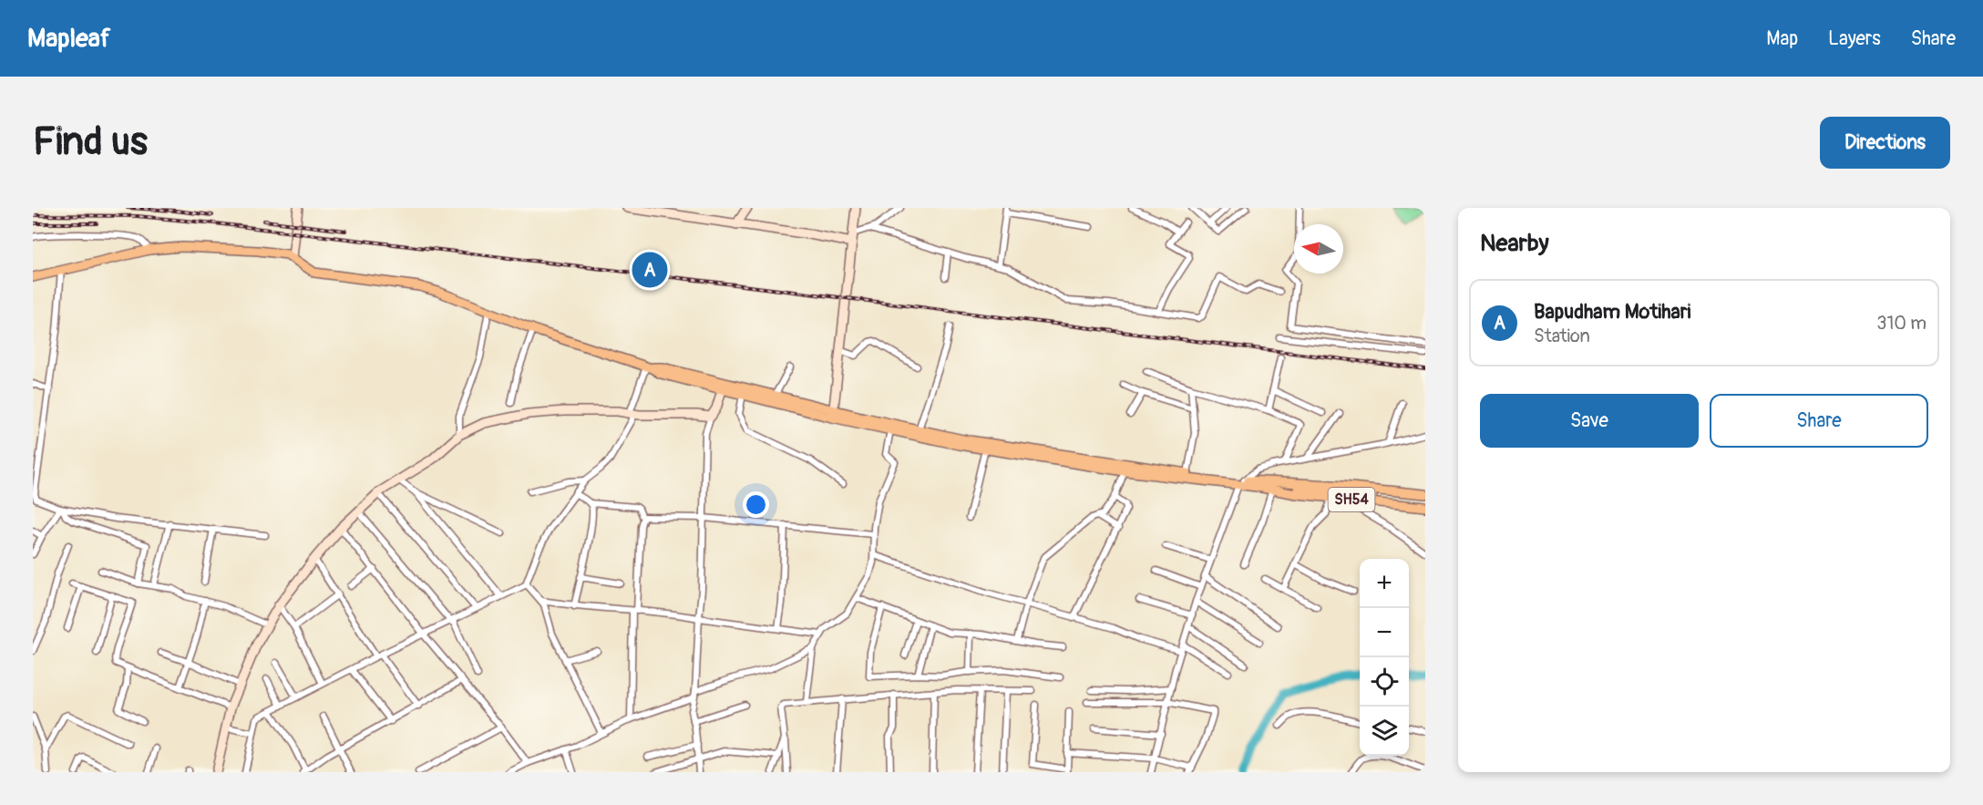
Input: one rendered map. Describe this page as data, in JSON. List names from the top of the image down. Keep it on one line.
{"streets":{"main road":["SH54"]},"north":"left","page":{"header":"Mapleaf","nav":["Map","Layers","Share"],"buttons":["Directions",["Save","Share"]],"title":"Find us","heading":"Nearby","pins":"A","list":[{"mark":"A","name":"Bapudham Motihari","note":"Station","value":"310 m"}],"map_buttons":["+","−"]}}
